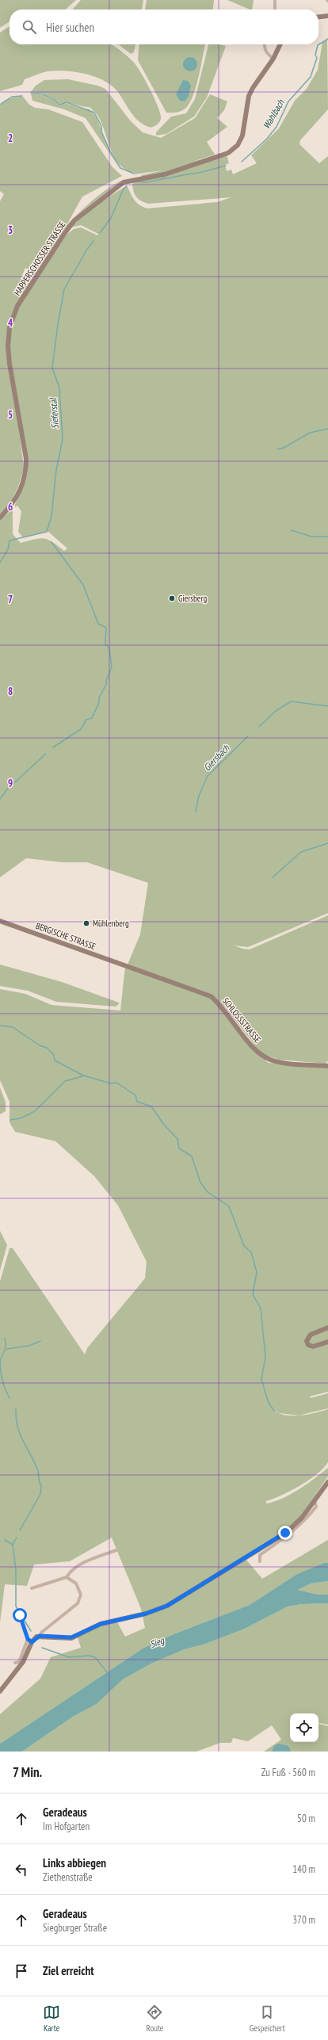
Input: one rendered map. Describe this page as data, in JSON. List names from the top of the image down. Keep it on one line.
{"streets":{"main road":["HAPPERSCHOSSER STRASSE","BERGISCHE STRASSE","SCHLOSSSTRASSE"]},"crossings":[["BERGISCHE STRASSE","SCHLOSSSTRASSE"]],"water":["Wahlbach","Sieferstal","Giersbach","Sieg"],"places":["Giersberg","Mühlenberg"],"page":{"search":"Hier suchen","heading":["7 Min.","Zu Fuß · 560 m"],"list":[["Geradeaus","Im Hofgarten","50 m"],["Links abbiegen","Ziethenstraße","140 m"],["Geradeaus","Siegburger Straße","370 m"],"Ziel erreicht"],"nav":["Karte","Route","Gespeichert"]},"grid":{"rows":["2","3","4","5","6","7","8","9"]}}
